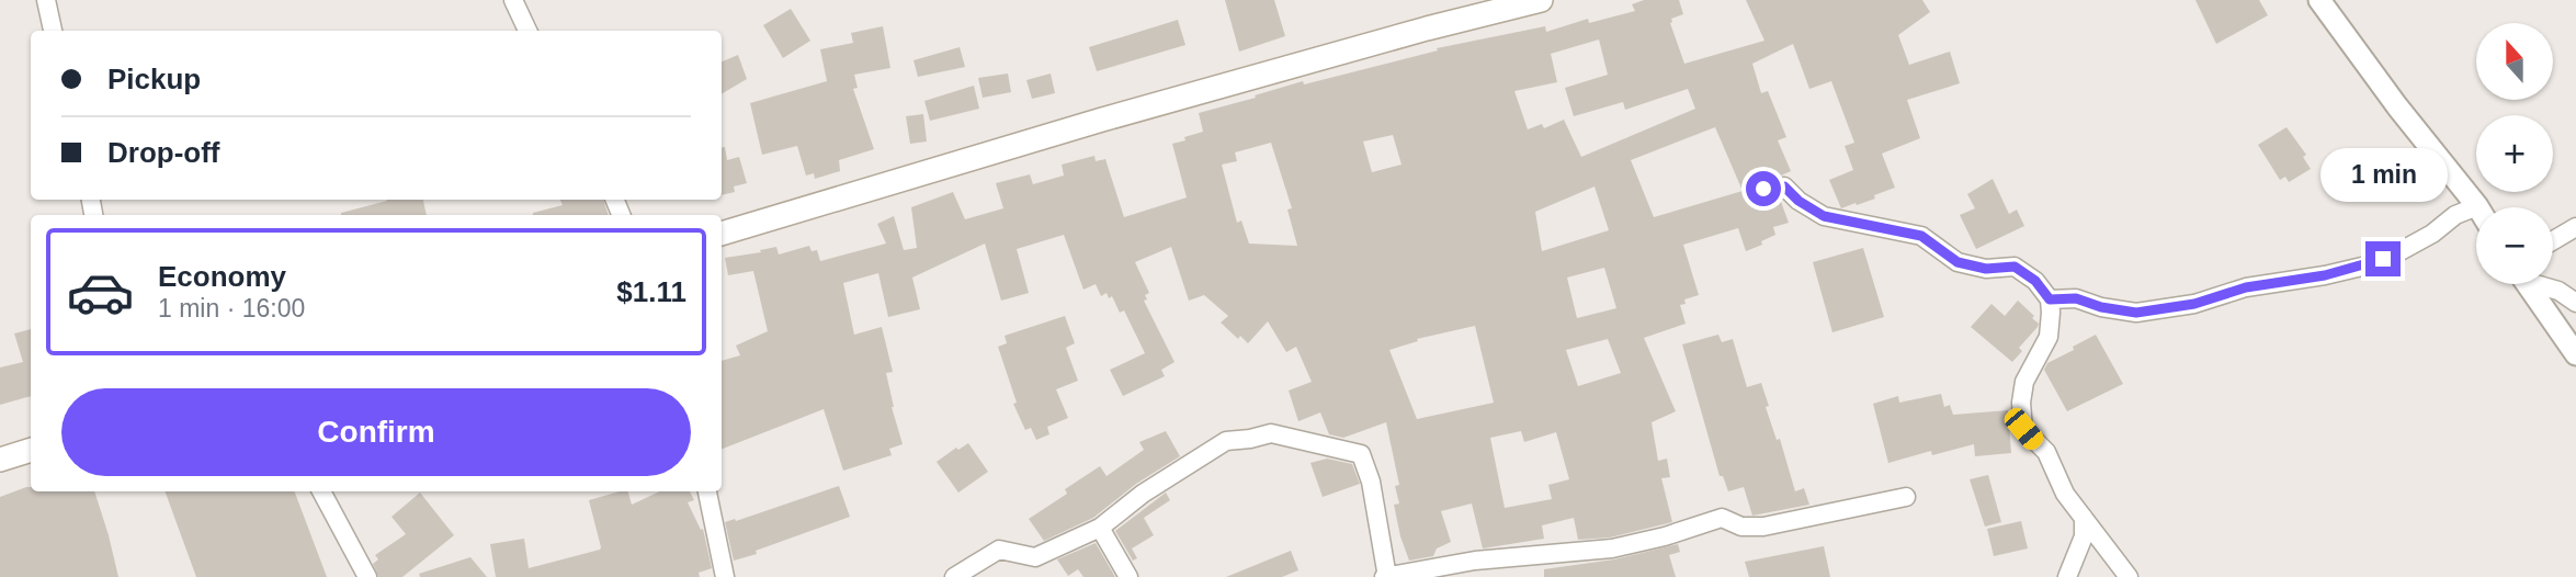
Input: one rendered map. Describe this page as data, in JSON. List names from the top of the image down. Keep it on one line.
{"north":"top","page":{"map_buttons":["+","−"],"banner":["Pickup","Drop-off"],"bubble":"1 min","list":[{"name":"Economy","note":"1 min · 16:00","value":"$1.11"}],"buttons":"Confirm"}}
